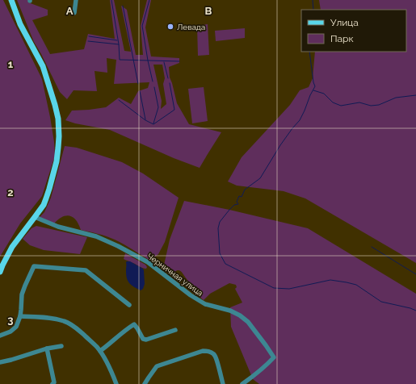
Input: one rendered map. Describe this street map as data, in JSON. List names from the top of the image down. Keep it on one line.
{"streets":{"street":["Черничная улица"]},"places":["Левада"],"legend":["Улица","Парк"],"grid":{"columns":["A","B"],"rows":["1","2","3"]}}
